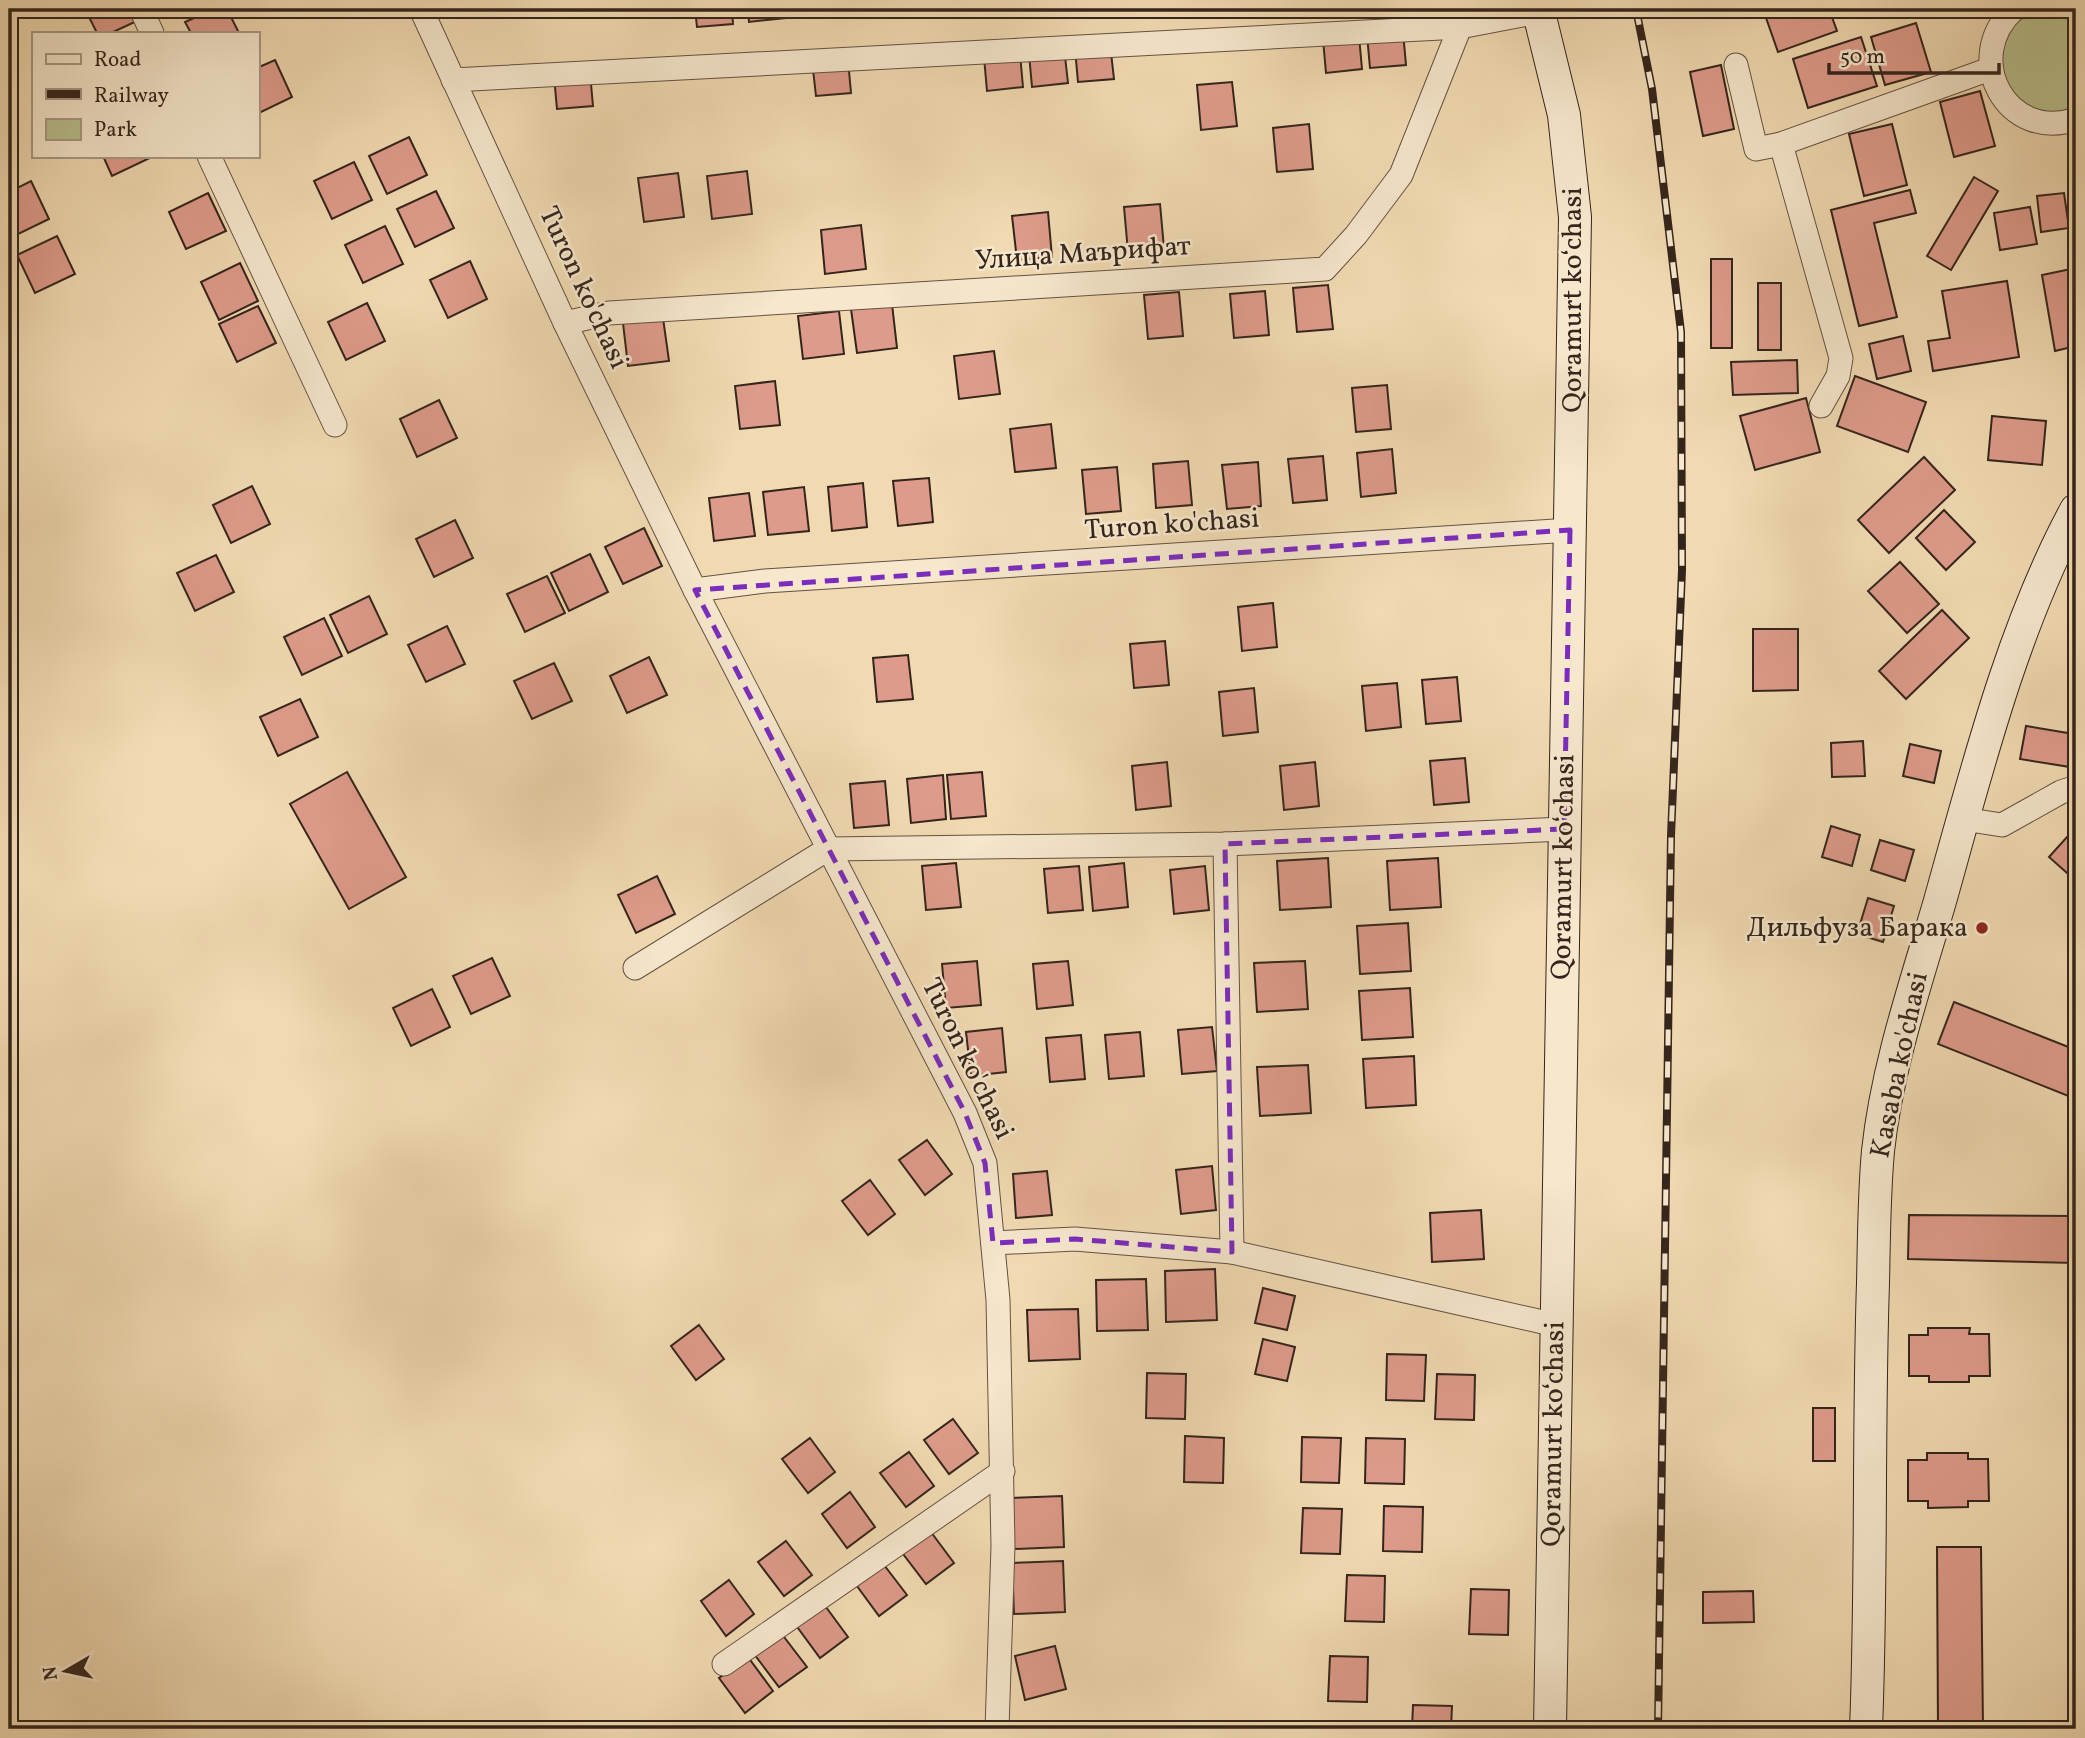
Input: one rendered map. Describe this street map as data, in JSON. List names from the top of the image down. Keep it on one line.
{"streets":{"main road":["Qoramurt koʻchasi","Kasaba ko'chasi"],"street":["Улица Маърифат","Turon ko'chasi"]},"crossings":[["Улица Маърифат","Turon ko'chasi"],["Turon ko'chasi","Qoramurt koʻchasi"]],"places":["Дильфуза Барака"],"legend":["Road","Railway","Park"],"scale_bar":"50 m","north":"left"}
